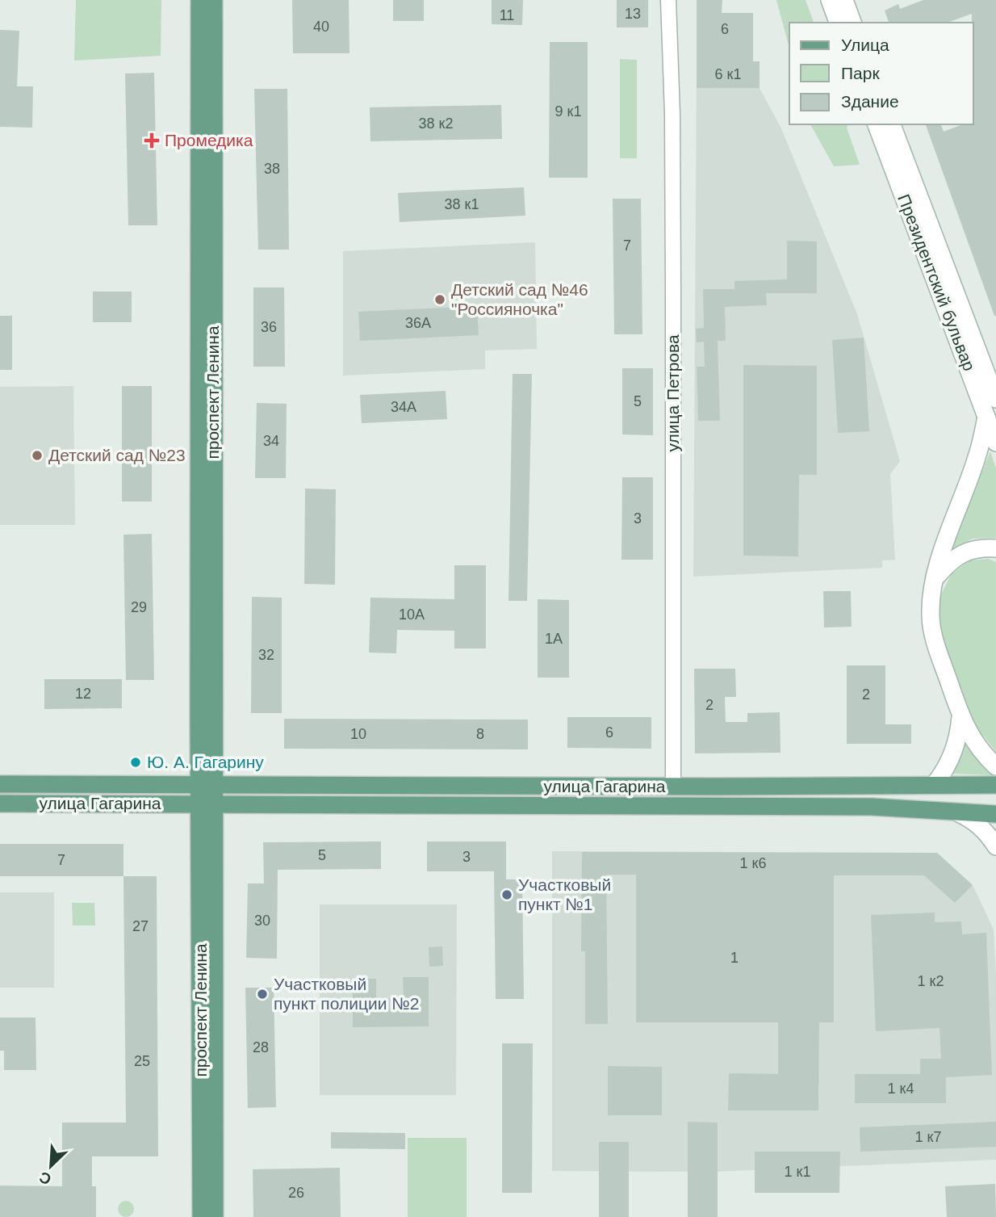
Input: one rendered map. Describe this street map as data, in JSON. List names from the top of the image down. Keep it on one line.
{"streets":{"main road":["Президентский бульвар","проспект Ленина","улица Гагарина"],"street":["улица Петрова"]},"crossings":[["проспект Ленина","улица Гагарина"],["улица Петрова","улица Гагарина"]],"places":{"health":["Промедика"],"other":["Детский сад №46 \"Россияночка\"","Детский сад №23","Ю. А. Гагарину","Участковый пункт №1","Участковый пункт полиции №2"]},"house_numbers":["13","11","40","6","6 к1","9 к1","38 к2","38","38 к1","7","36А","36","5","34А","34","3","29","10А","1А","32","12","2","2","6","10","8","5","3","7","1 к6","30","27","1","1 к2","28","25","1 к4","1 к7","1 к1","26"],"legend":["Улица","Парк","Здание"],"north":"bottom left"}
